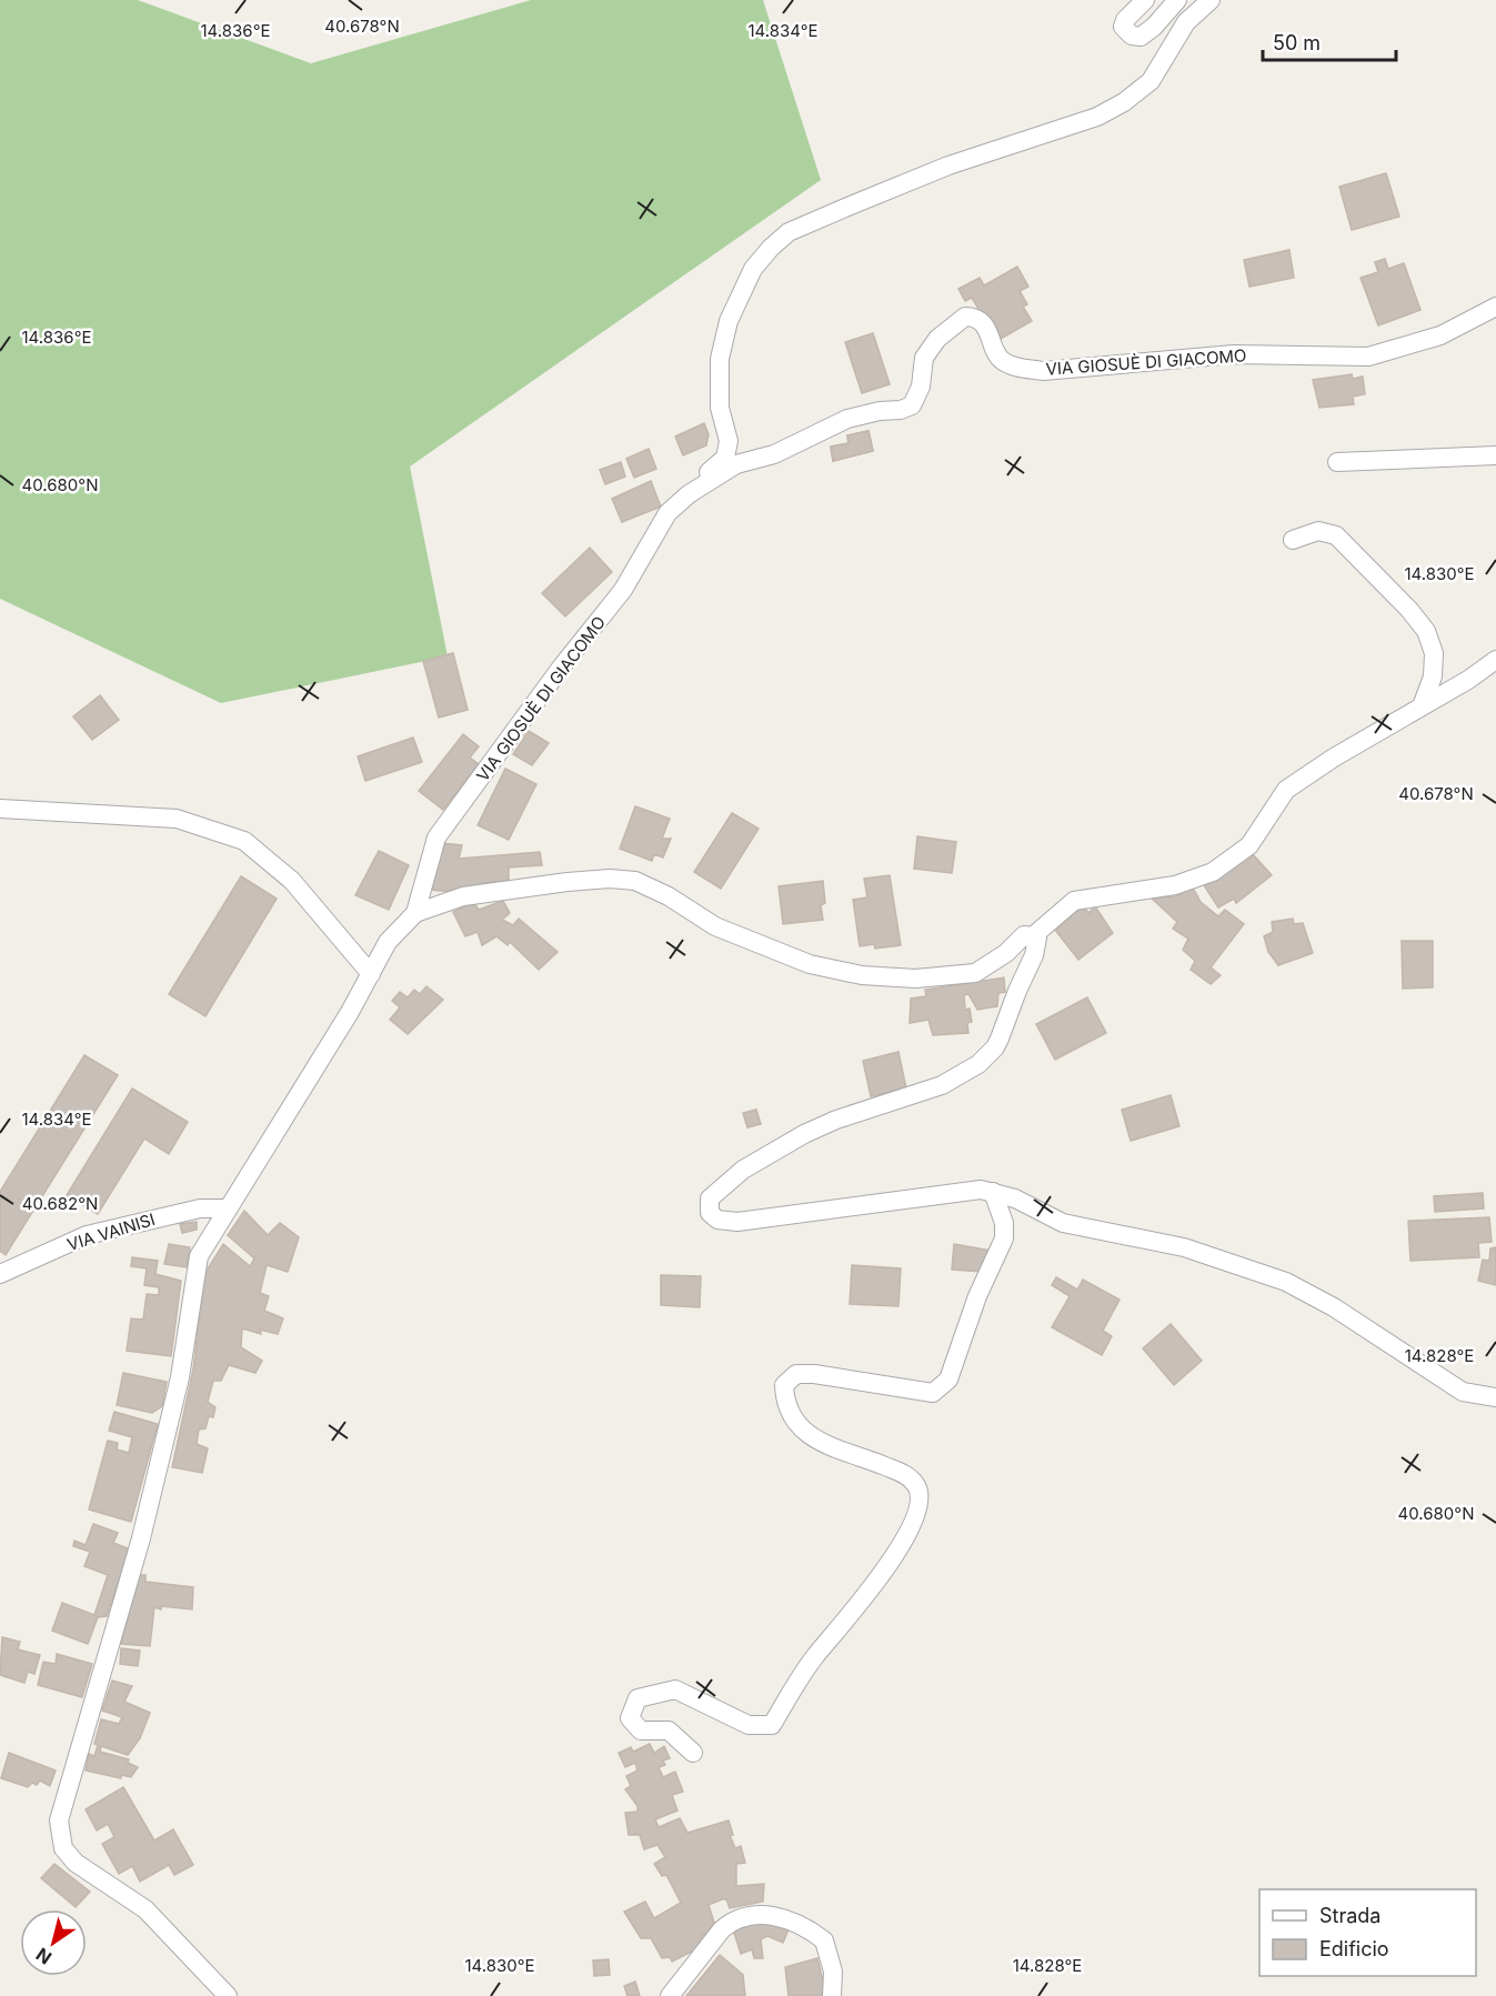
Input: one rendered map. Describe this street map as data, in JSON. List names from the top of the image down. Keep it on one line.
{"streets":{"street":["VIA GIOSUÈ DI GIACOMO","VIA VAINISI"]},"legend":["Strada","Edificio"],"scale_bar":"50 m","north":"bottom left","coordinates":["40.678°N","14.836°E","14.834°E","40.680°N","14.830°E","40.682°N","14.828°E"]}
